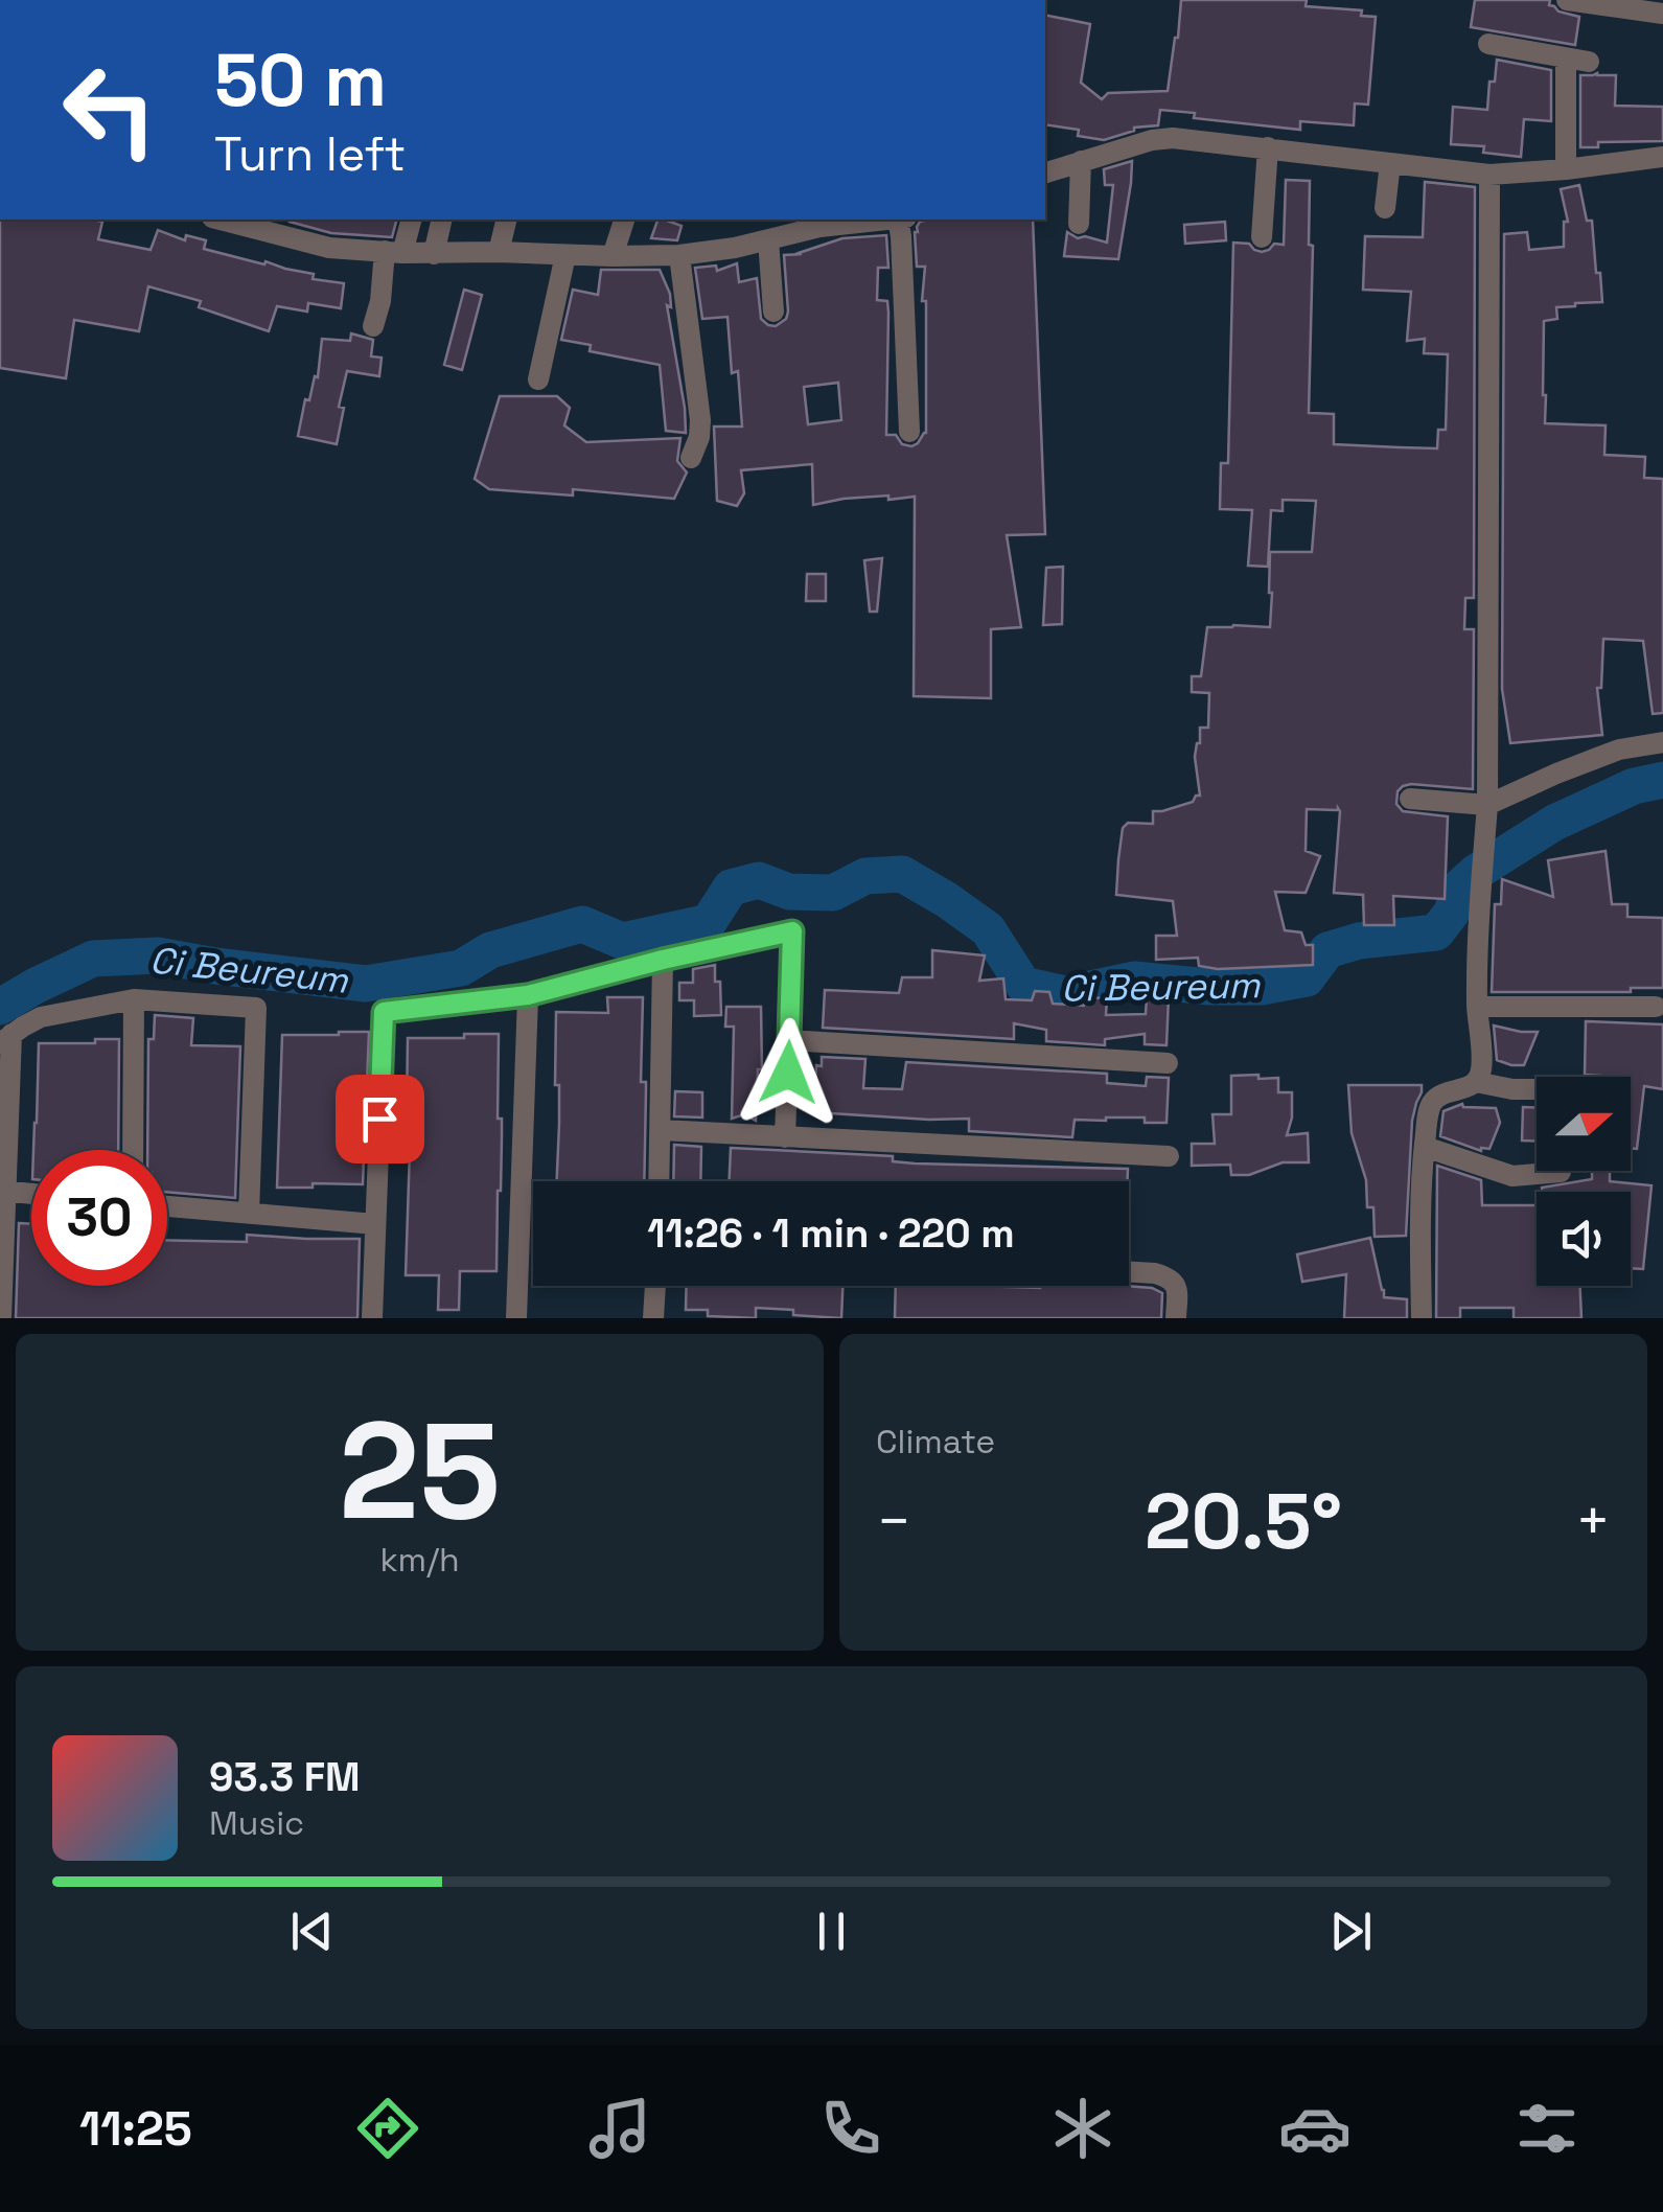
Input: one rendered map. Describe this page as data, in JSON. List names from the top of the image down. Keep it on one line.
{"water":["Ci Beureum"],"north":"right","page":{"turn":["50 m","Turn left"],"limit":"30","trip":"11:26 · 1 min · 220 m","tile":[["25","km/h"],"Climate"],"heat":["−","20.5°","+"],"song":["93.3 FM","Music"],"tabs":"11:25"}}
